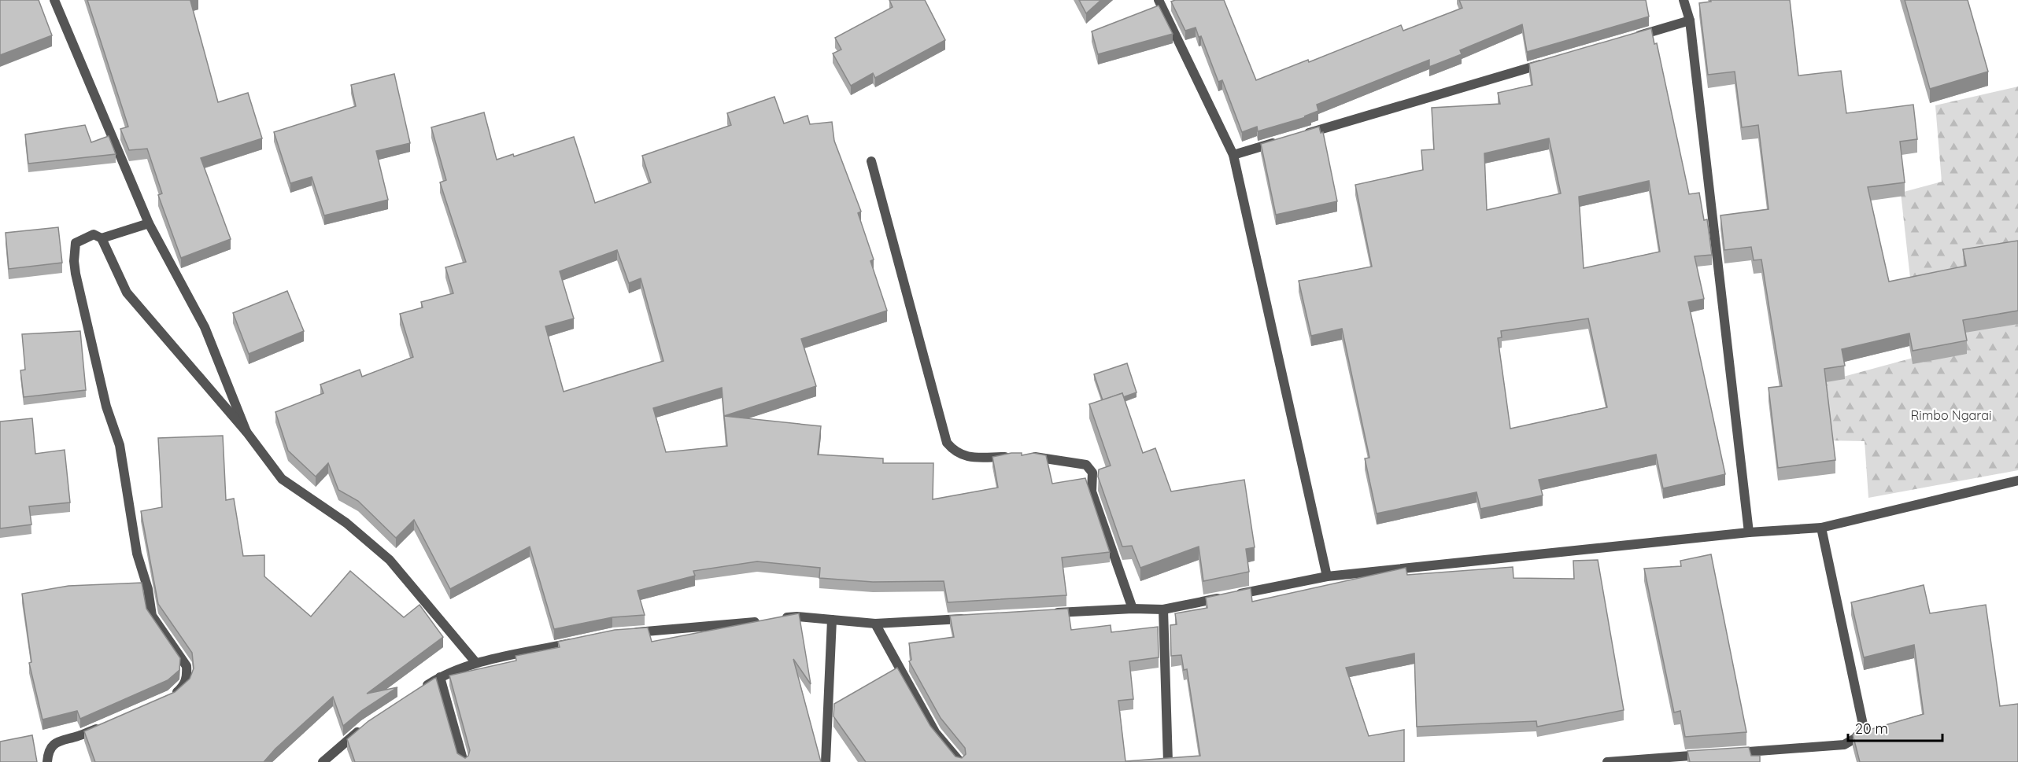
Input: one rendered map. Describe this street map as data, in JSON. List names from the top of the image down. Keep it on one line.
{"parks":["Rimbo Ngarai"],"scale_bar":"20 m"}
